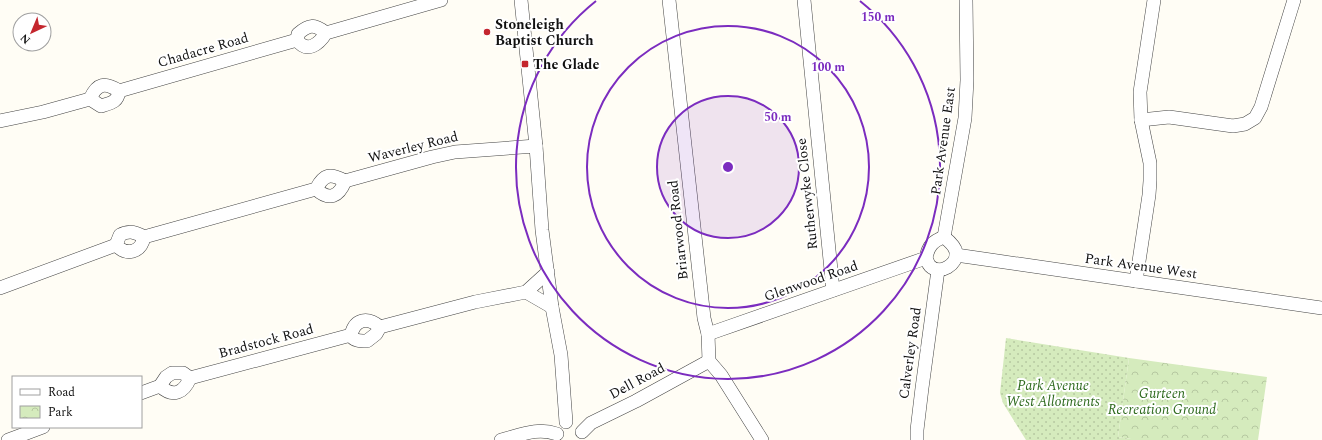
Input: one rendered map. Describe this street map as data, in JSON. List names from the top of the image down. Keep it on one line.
{"streets":{"street":["Chadacre Road","Park Avenue East","Waverley Road","Rutherwyke Close","Briarwood Road","Park Avenue West","Glenwood Road","Bradstock Road","Calverley Road","Dell Road"]},"crossings":[["Park Avenue East","Park Avenue West"],["Park Avenue East","Glenwood Road"],["Park Avenue East","Calverley Road"],["Rutherwyke Close","Glenwood Road"],["Briarwood Road","Glenwood Road"],["Briarwood Road","Dell Road"],["Park Avenue West","Glenwood Road"],["Park Avenue West","Calverley Road"],["Glenwood Road","Calverley Road"]],"parks":["Park Avenue West Allotments","Gurteen Recreation Ground"],"places":{"other":["Stoneleigh Baptist Church"],"transit":["The Glade"]},"legend":["Road","Park"],"north":"bottom left","rings":["150 m","100 m","50 m"]}
